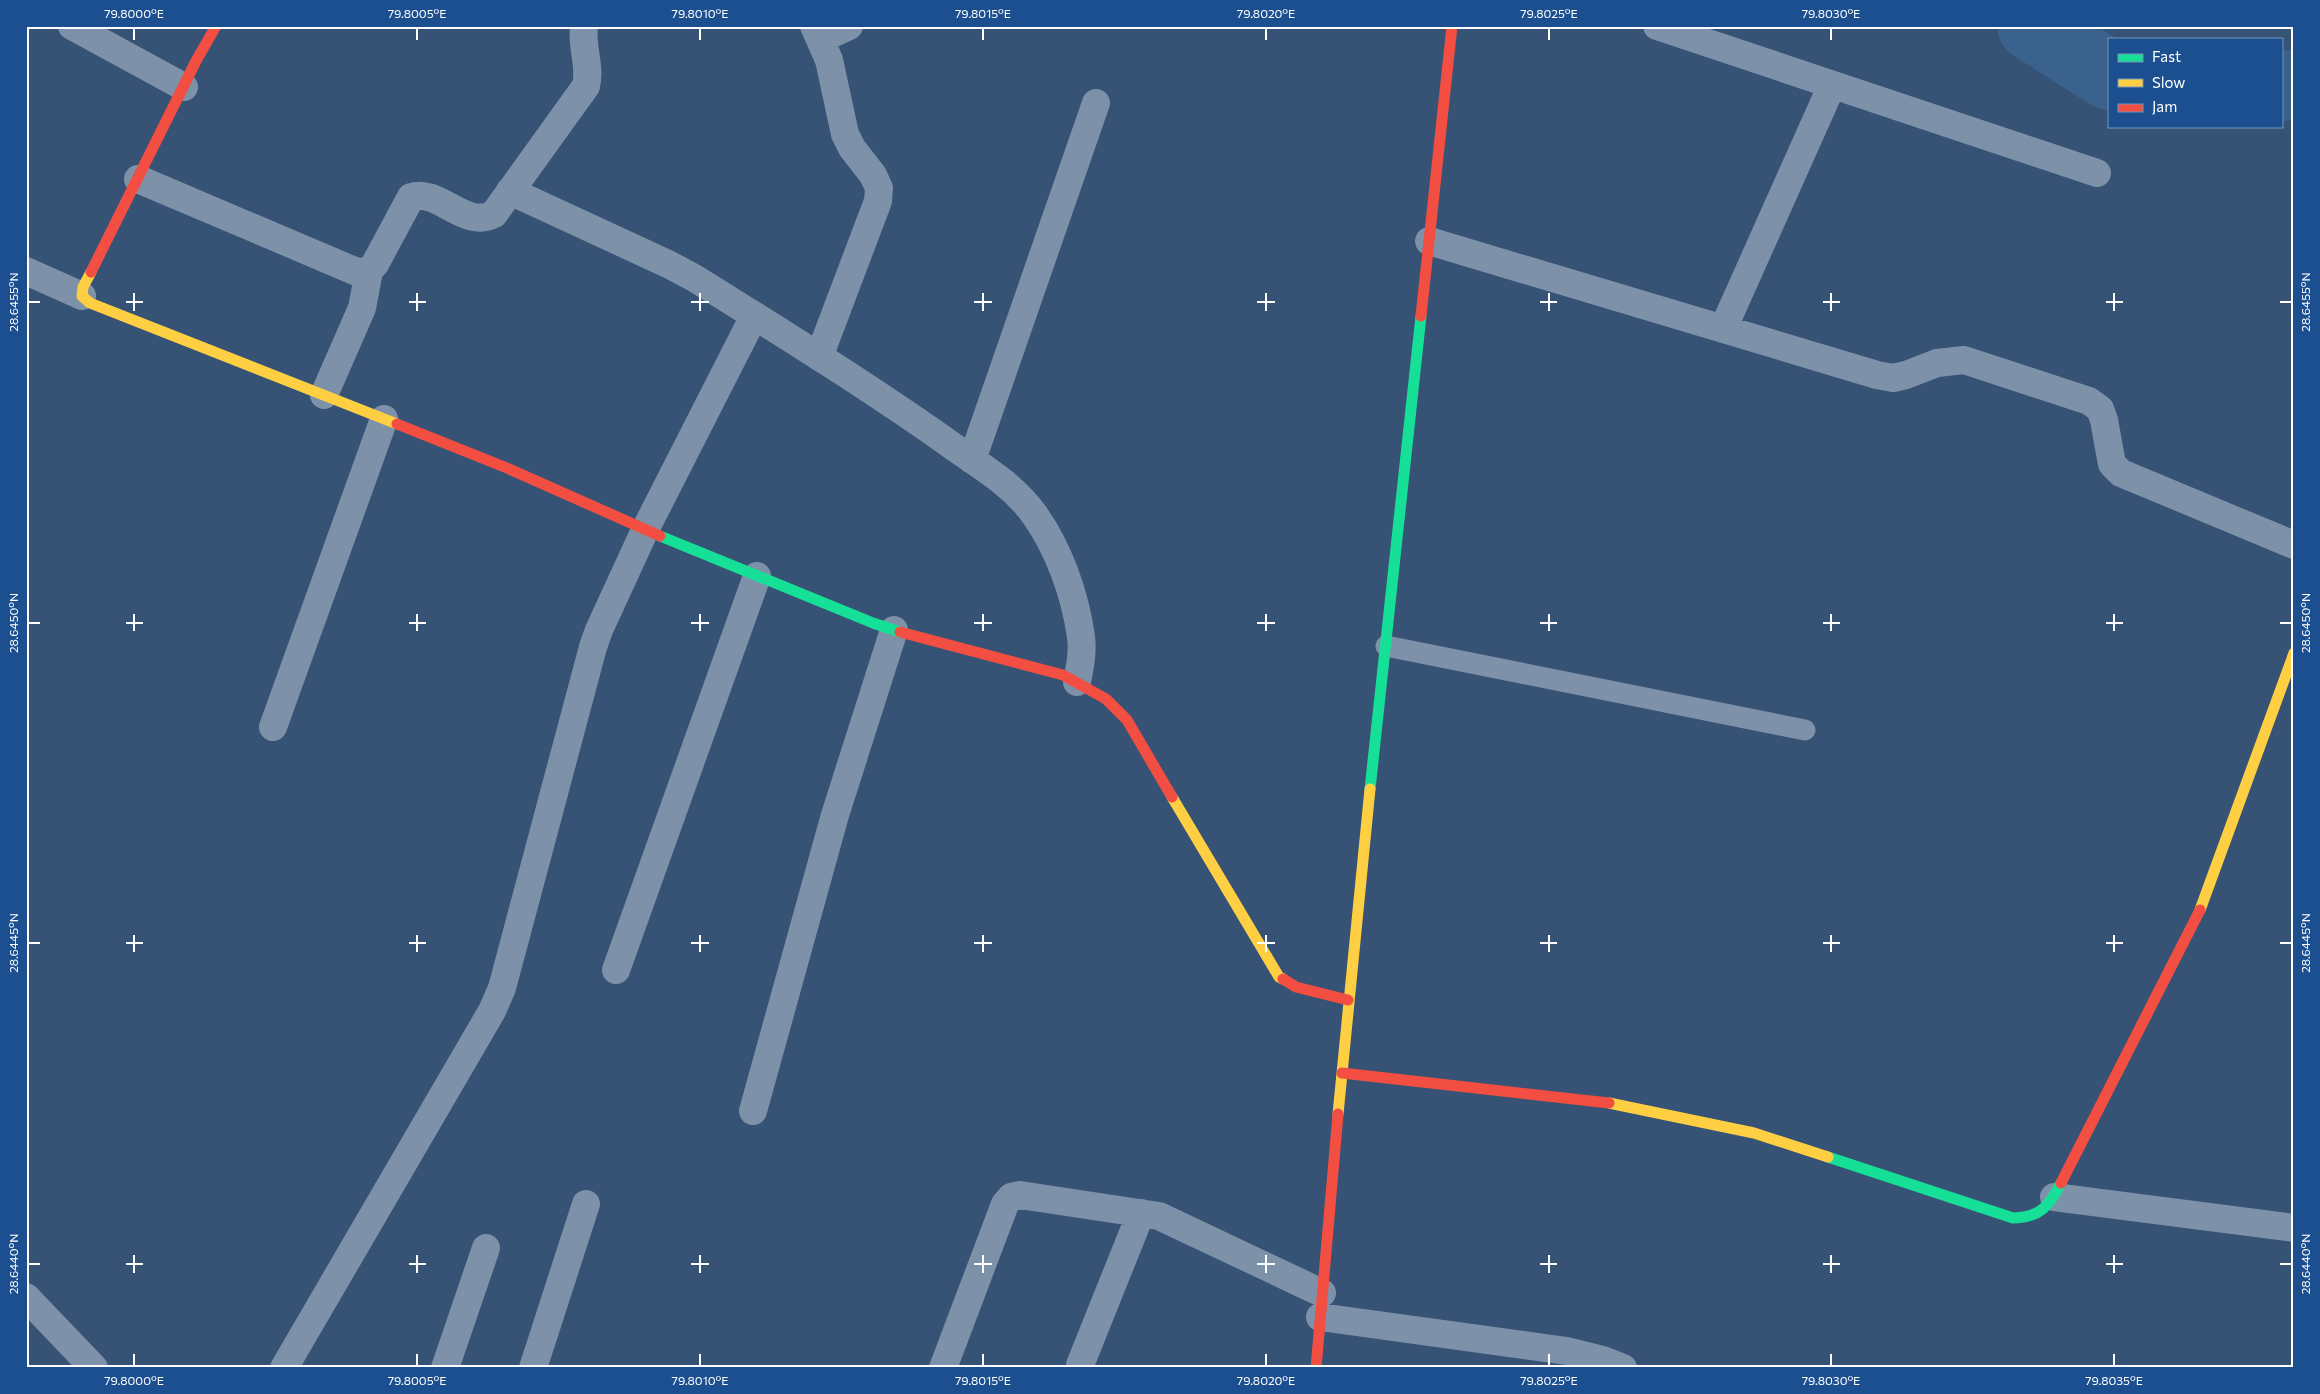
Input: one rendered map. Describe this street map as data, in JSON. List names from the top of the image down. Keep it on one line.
{"legend":["Fast","Slow","Jam"],"coordinates":["79.8000°E","79.8005°E","79.8010°E","79.8015°E","79.8020°E","79.8025°E","79.8030°E","28.6455°N","28.6450°N","28.6445°N","28.6440°N","79.8035°E"]}
